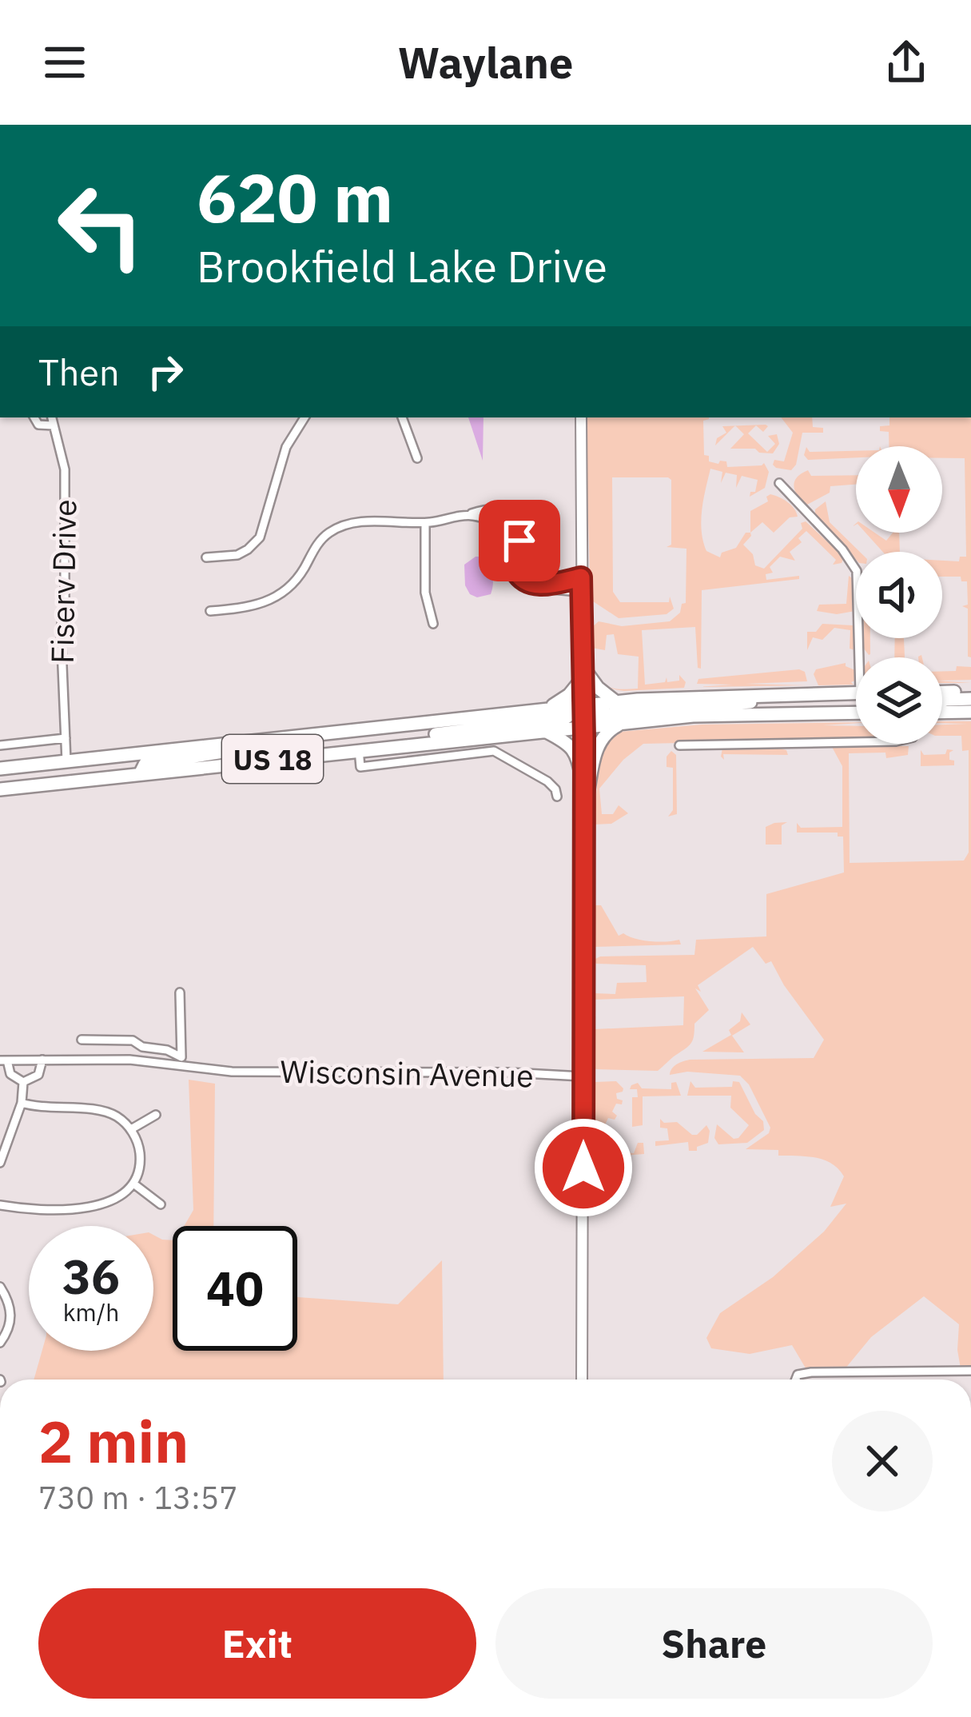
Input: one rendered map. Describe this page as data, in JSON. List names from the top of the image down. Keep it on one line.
{"streets":{"main road":["US 18"],"street":["Fiserv Drive","Wisconsin Avenue"]},"crossings":[["Fiserv Drive","US 18"]],"north":"bottom","page":{"header":"Waylane","turn":["620 m","Brookfield Lake Drive"],"then":"Then","speed":"36 km/h","limit":"40","heading":["2 min","730 m · 13:57"],"buttons":["Exit","Share"]}}
